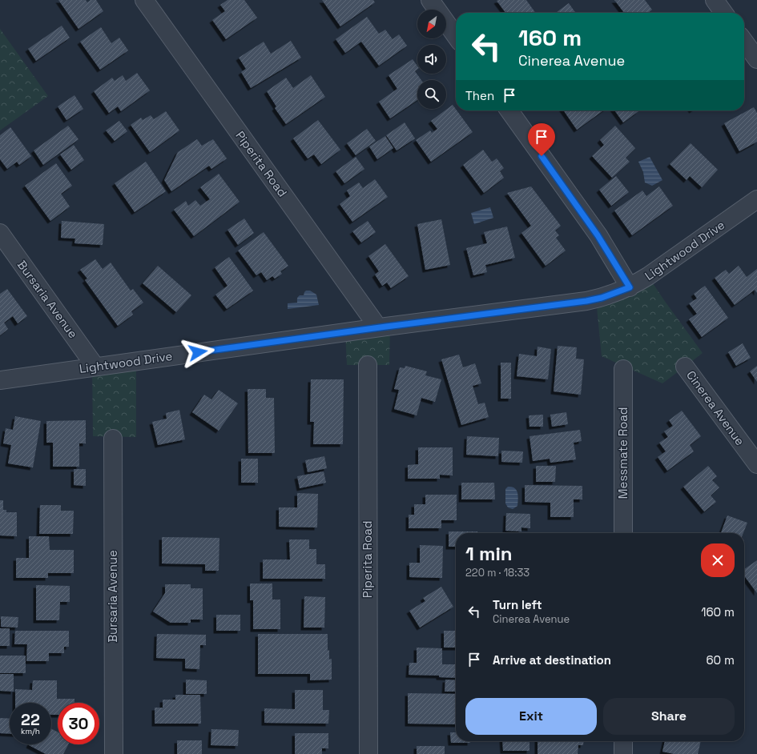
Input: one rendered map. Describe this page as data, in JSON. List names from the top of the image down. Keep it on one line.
{"streets":{"street":["Piperita Road","Lightwood Drive","Bursaria Avenue","Cinerea Avenue","Messmate Road"]},"crossings":[["Piperita Road","Lightwood Drive"],["Lightwood Drive","Bursaria Avenue"]],"north":"bottom left","page":{"turn":["160 m","Cinerea Avenue"],"then":"Then","heading":["1 min","220 m · 18:33"],"list":[{"name":"Turn left","note":"Cinerea Avenue","value":"160 m"},{"name":"Arrive at destination","value":"60 m"}],"buttons":["Exit","Share"],"speed":"22 km/h","limit":"30"}}
